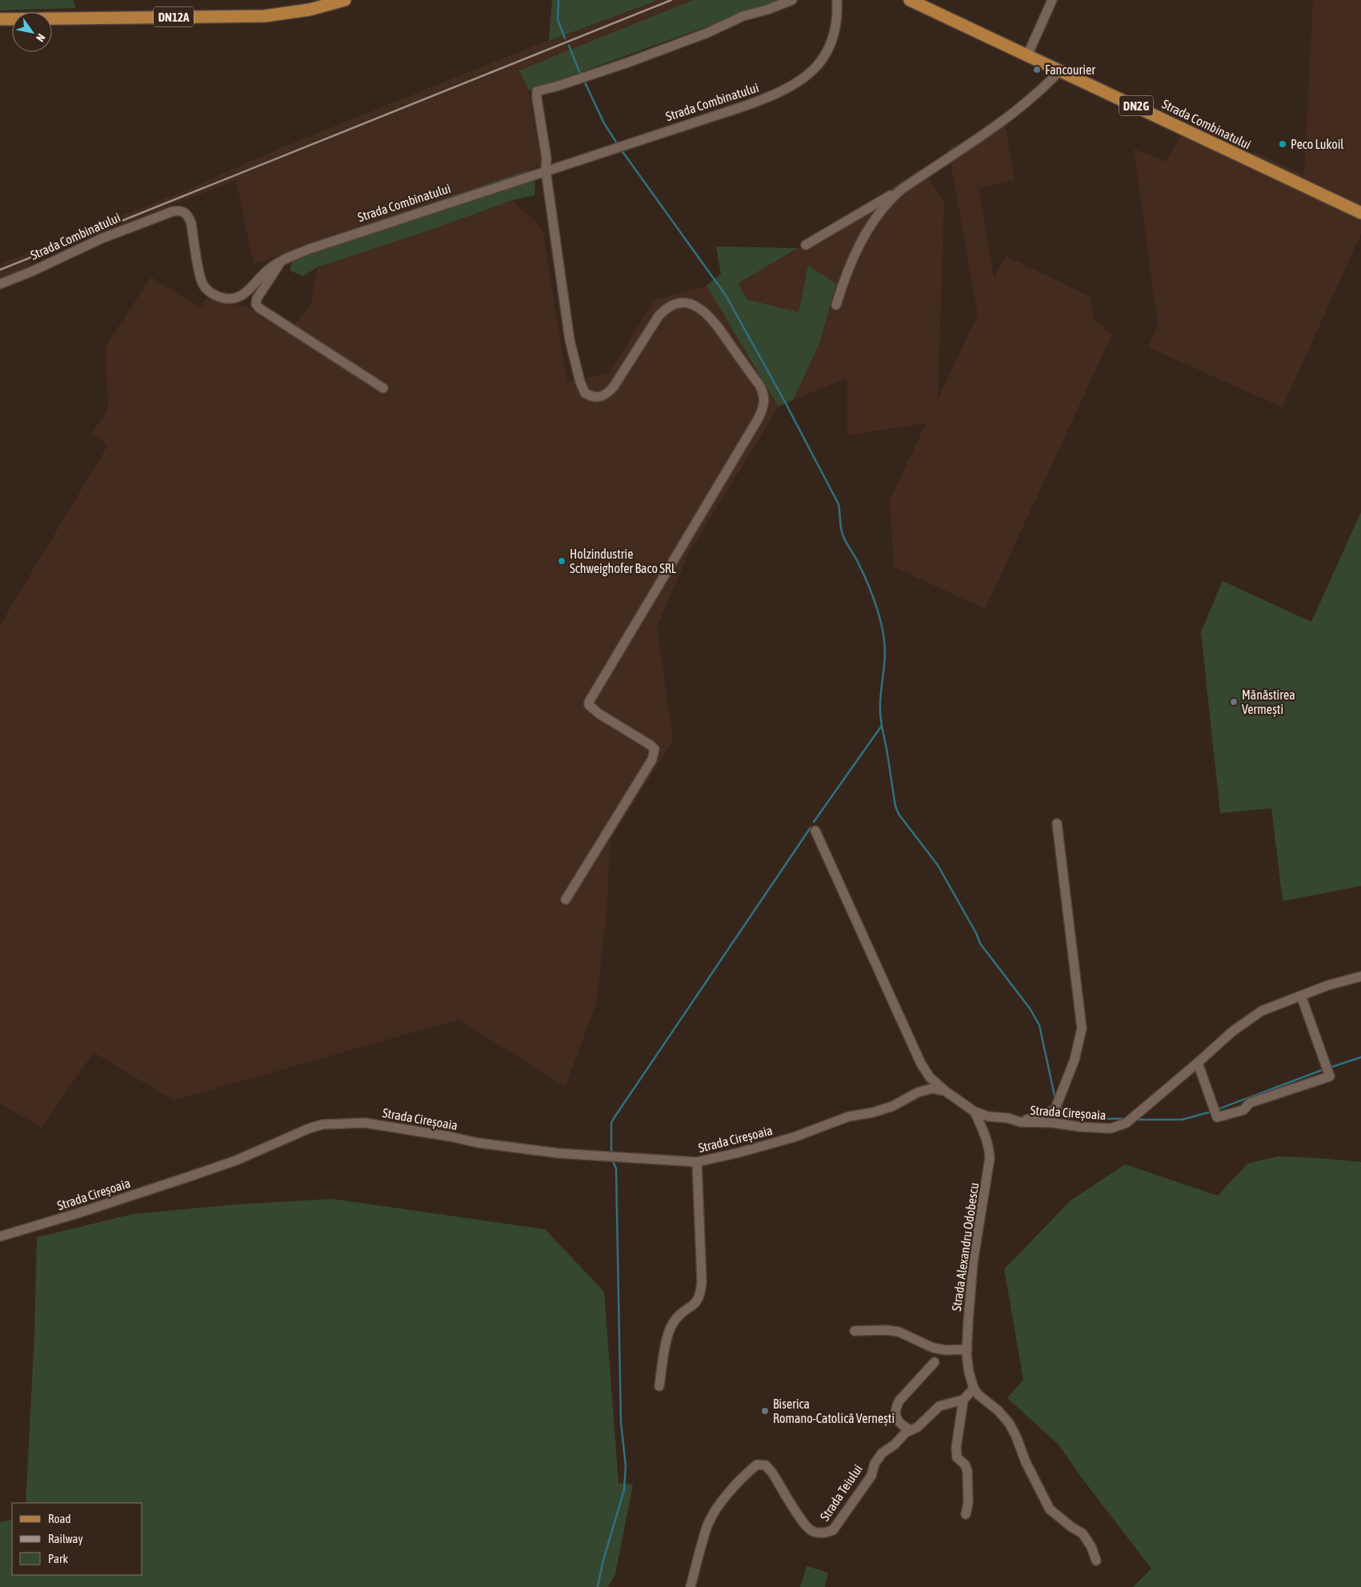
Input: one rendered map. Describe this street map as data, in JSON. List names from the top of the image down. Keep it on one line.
{"streets":{"main road":["DN12A","Strada Combinatului","DN2G"],"street":["Strada Cireșoaia","Strada Alexandru Odobescu","Strada Teiului"]},"crossings":[["Strada Cireșoaia","Strada Alexandru Odobescu"],["Strada Alexandru Odobescu","Strada Teiului"]],"places":["Fancourier","Peco Lukoil","Holzindustrie Schweighofer Baco SRL","Mănăstirea Vermești","Biserica Romano-Catolică Vernești"],"legend":["Road","Railway","Park"],"north":"bottom right"}
